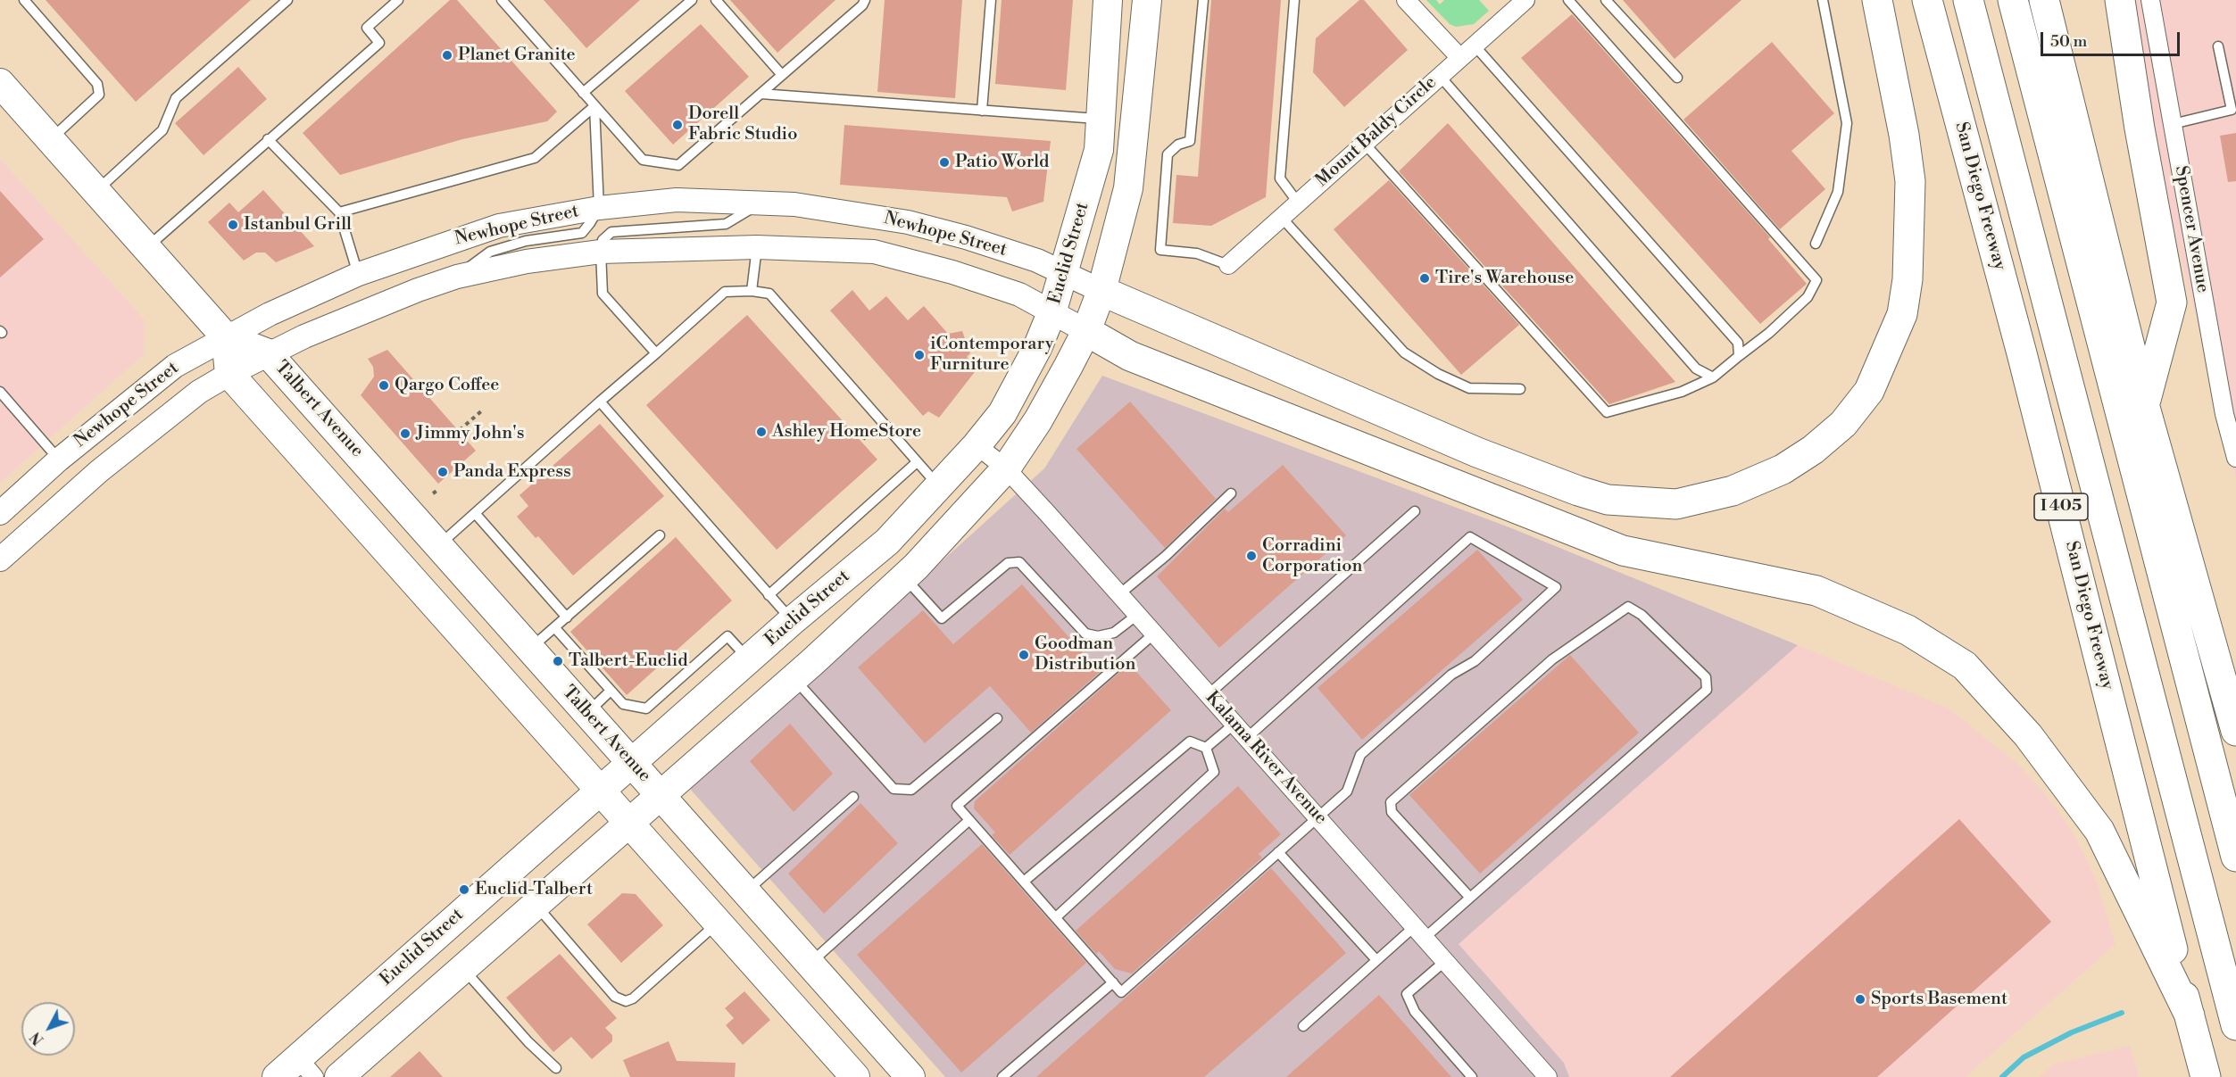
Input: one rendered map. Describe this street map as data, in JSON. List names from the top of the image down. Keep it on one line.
{"streets":{"highway":["San Diego Freeway","I 405"],"main road":["Euclid Street","Talbert Avenue"],"street":["Mount Baldy Circle","Newhope Street","Spencer Avenue","Kalama River Avenue"]},"crossings":[["Newhope Street","Euclid Street"],["Newhope Street","Talbert Avenue"],["Euclid Street","Talbert Avenue"],["Euclid Street","Kalama River Avenue"]],"places":["Planet Granite","Dorell Fabric Studio","Patio World","Istanbul Grill","Tire's Warehouse","iContemporary Furniture","Qargo Coffee","Ashley HomeStore","Jimmy John's","Panda Express","Corradini Corporation","Goodman Distribution","Talbert-Euclid","Euclid-Talbert","Sports Basement"],"scale_bar":"50 m","north":"bottom left"}
